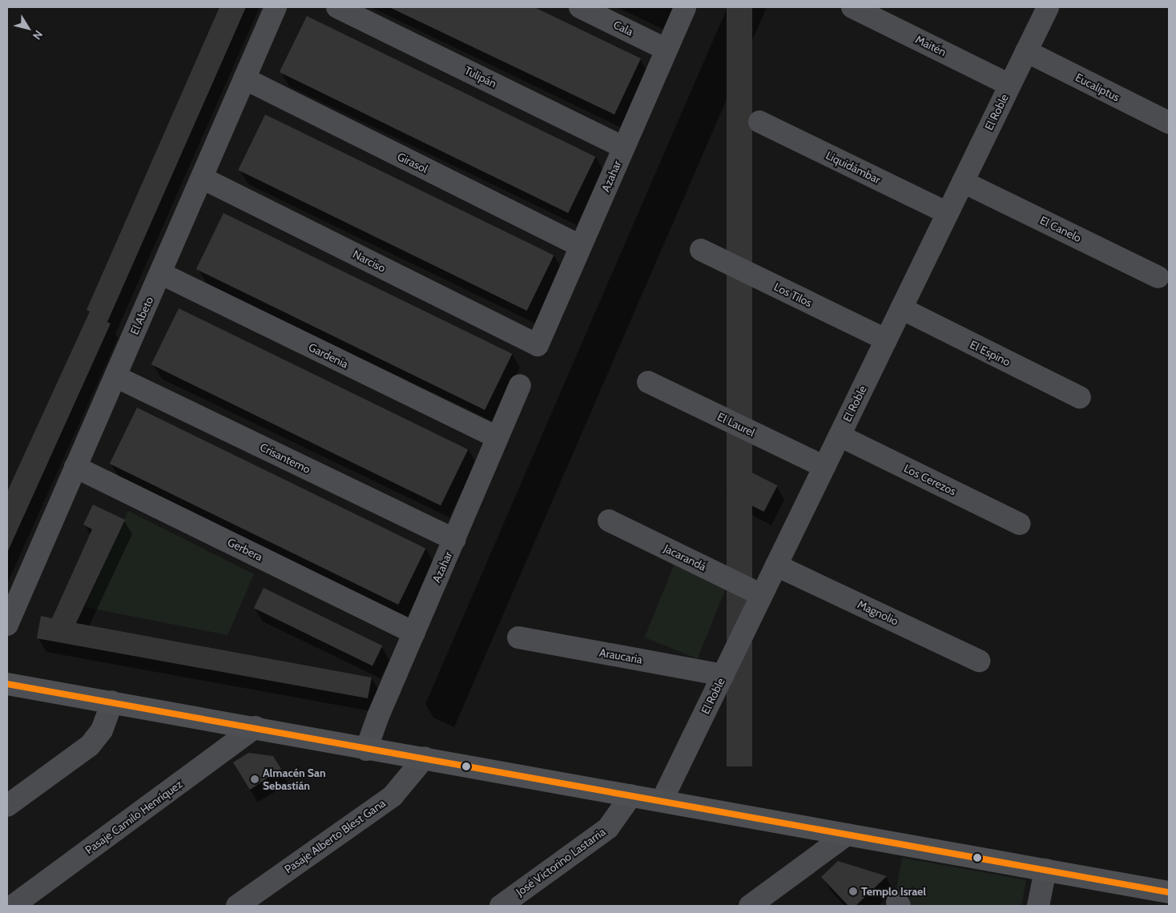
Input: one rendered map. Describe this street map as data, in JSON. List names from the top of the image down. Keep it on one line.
{"streets":{"street":["Cala","Maitén","Tulipán","Eucaliptus","El Roble","Girasol","Liquidámbar","Azahar","El Canelo","Narciso","Los Tilos","El Abeto","El Espino","Gardenia","El Laurel","Crisantemo","Los Cerezos","Gerbera","Jacarandá","Magnolio","Araucaria","Pasaje Camilo Henríquez","Pasaje Alberto Blest Gana","José Victorino Lastarria"]},"crossings":[["Cala","Azahar"],["Maitén","El Roble"],["Tulipán","Azahar"],["Eucaliptus","El Roble"],["El Roble","Liquidámbar"],["El Roble","El Canelo"],["El Roble","Los Tilos"],["El Roble","El Espino"],["El Roble","El Laurel"],["El Roble","Los Cerezos"],["El Roble","Jacarandá"],["El Roble","Magnolio"],["El Roble","Araucaria"],["Girasol","Azahar"],["Girasol","El Abeto"],["Azahar","Narciso"],["Azahar","Gardenia"],["Azahar","Crisantemo"],["Azahar","Gerbera"],["Narciso","El Abeto"],["El Abeto","Gardenia"],["El Abeto","Crisantemo"],["El Abeto","Gerbera"]],"places":["Almacén San Sebastián","Templo Israel"],"north":"bottom right"}
